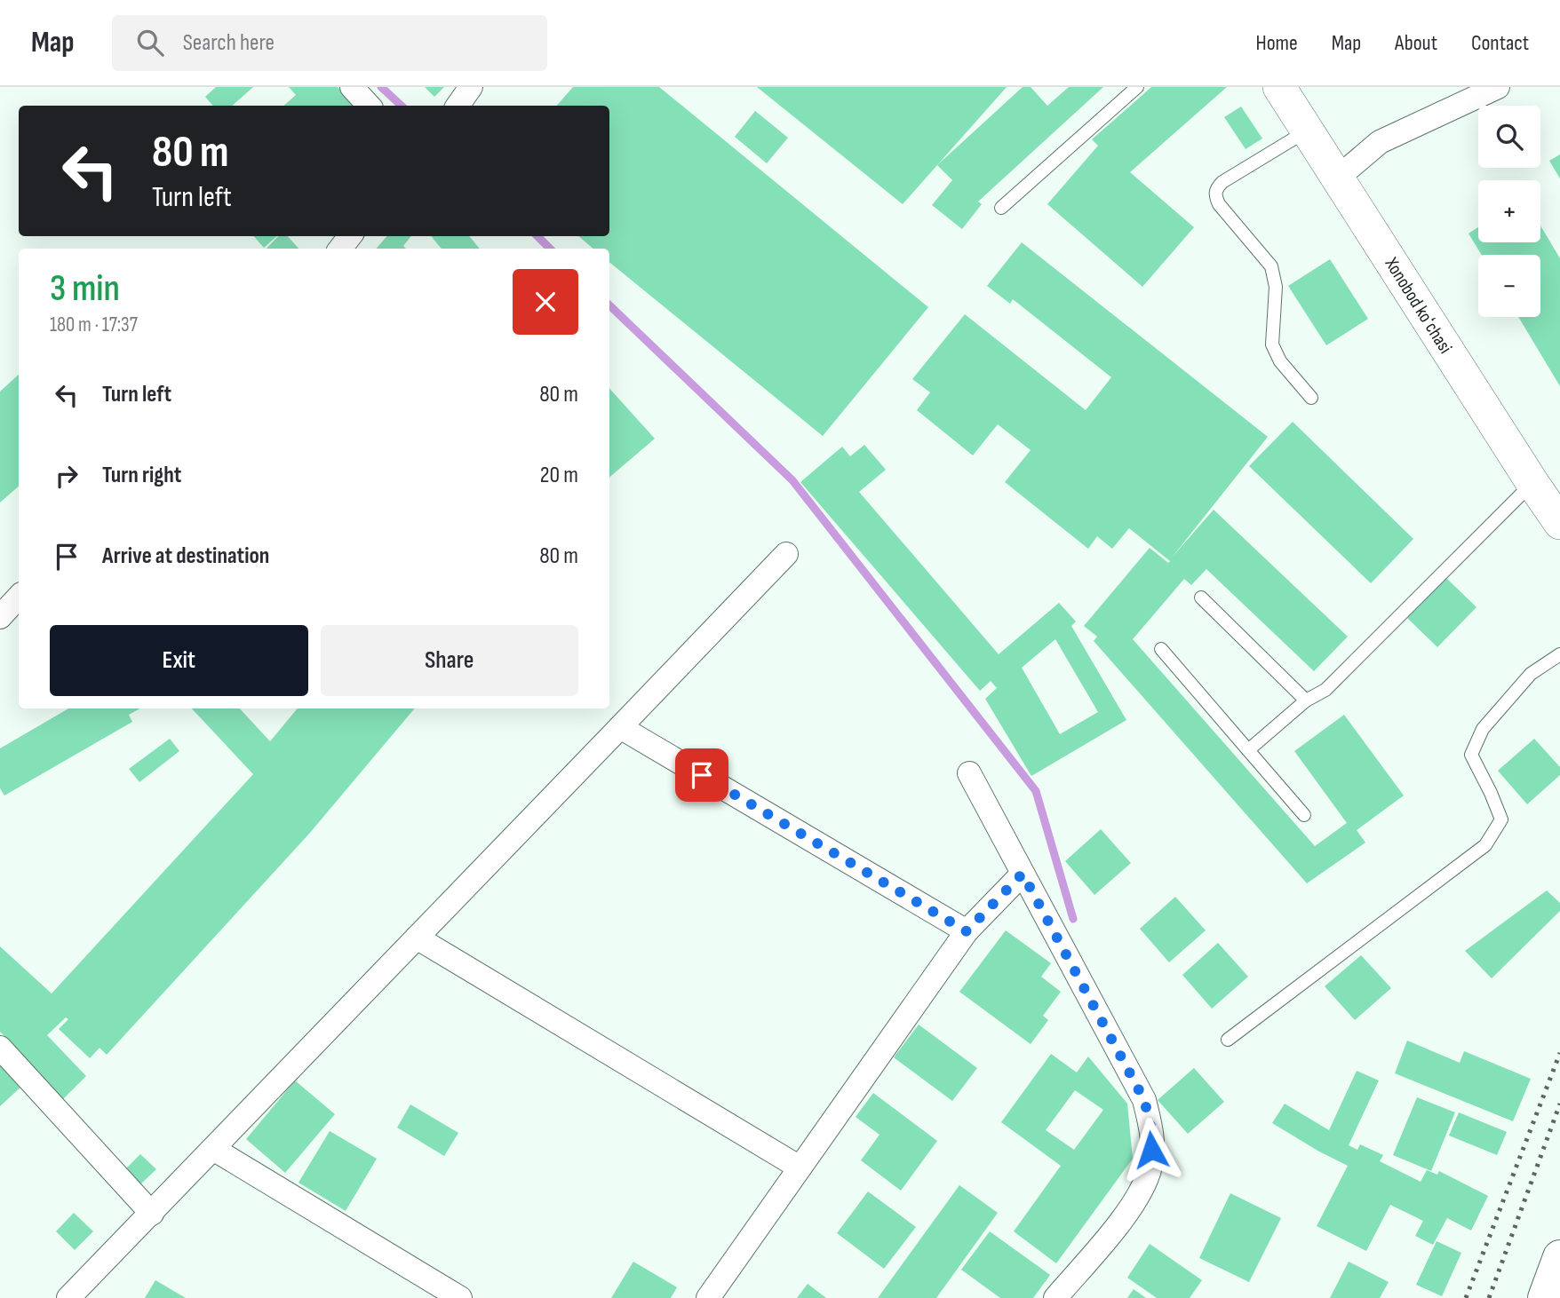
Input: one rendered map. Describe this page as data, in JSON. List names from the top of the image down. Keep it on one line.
{"streets":{"main road":["Xonobod koʻchasi"]},"page":{"header":"Map","search":"Search here","nav":["Home","Map","About","Contact"],"map_buttons":["+","−"],"turn":["80 m","Turn left"],"heading":["3 min","180 m · 17:37"],"list":[{"name":"Turn left","value":"80 m"},{"name":"Turn right","value":"20 m"},{"name":"Arrive at destination","value":"80 m"}],"buttons":["Exit","Share"]}}
